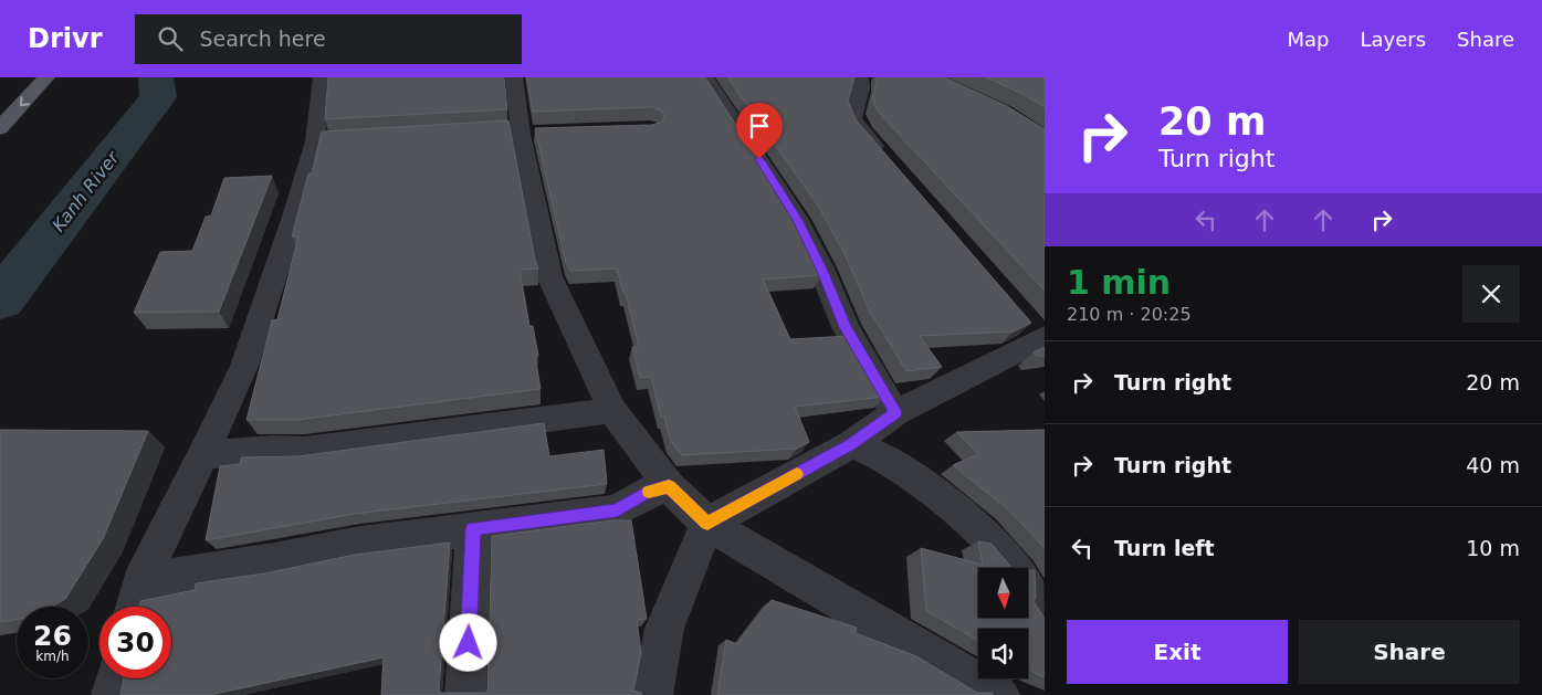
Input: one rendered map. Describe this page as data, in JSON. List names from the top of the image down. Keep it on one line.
{"water":["Kanh River"],"north":"bottom","page":{"header":"Drivr","search":"Search here","nav":["Map","Layers","Share"],"turn":["20 m","Turn right"],"heading":["1 min","210 m · 20:25"],"list":[{"name":"Turn right","value":"20 m"},{"name":"Turn right","value":"40 m"},{"name":"Turn left","value":"10 m"}],"speed":"26 km/h","limit":"30","buttons":["Exit","Share"]}}
